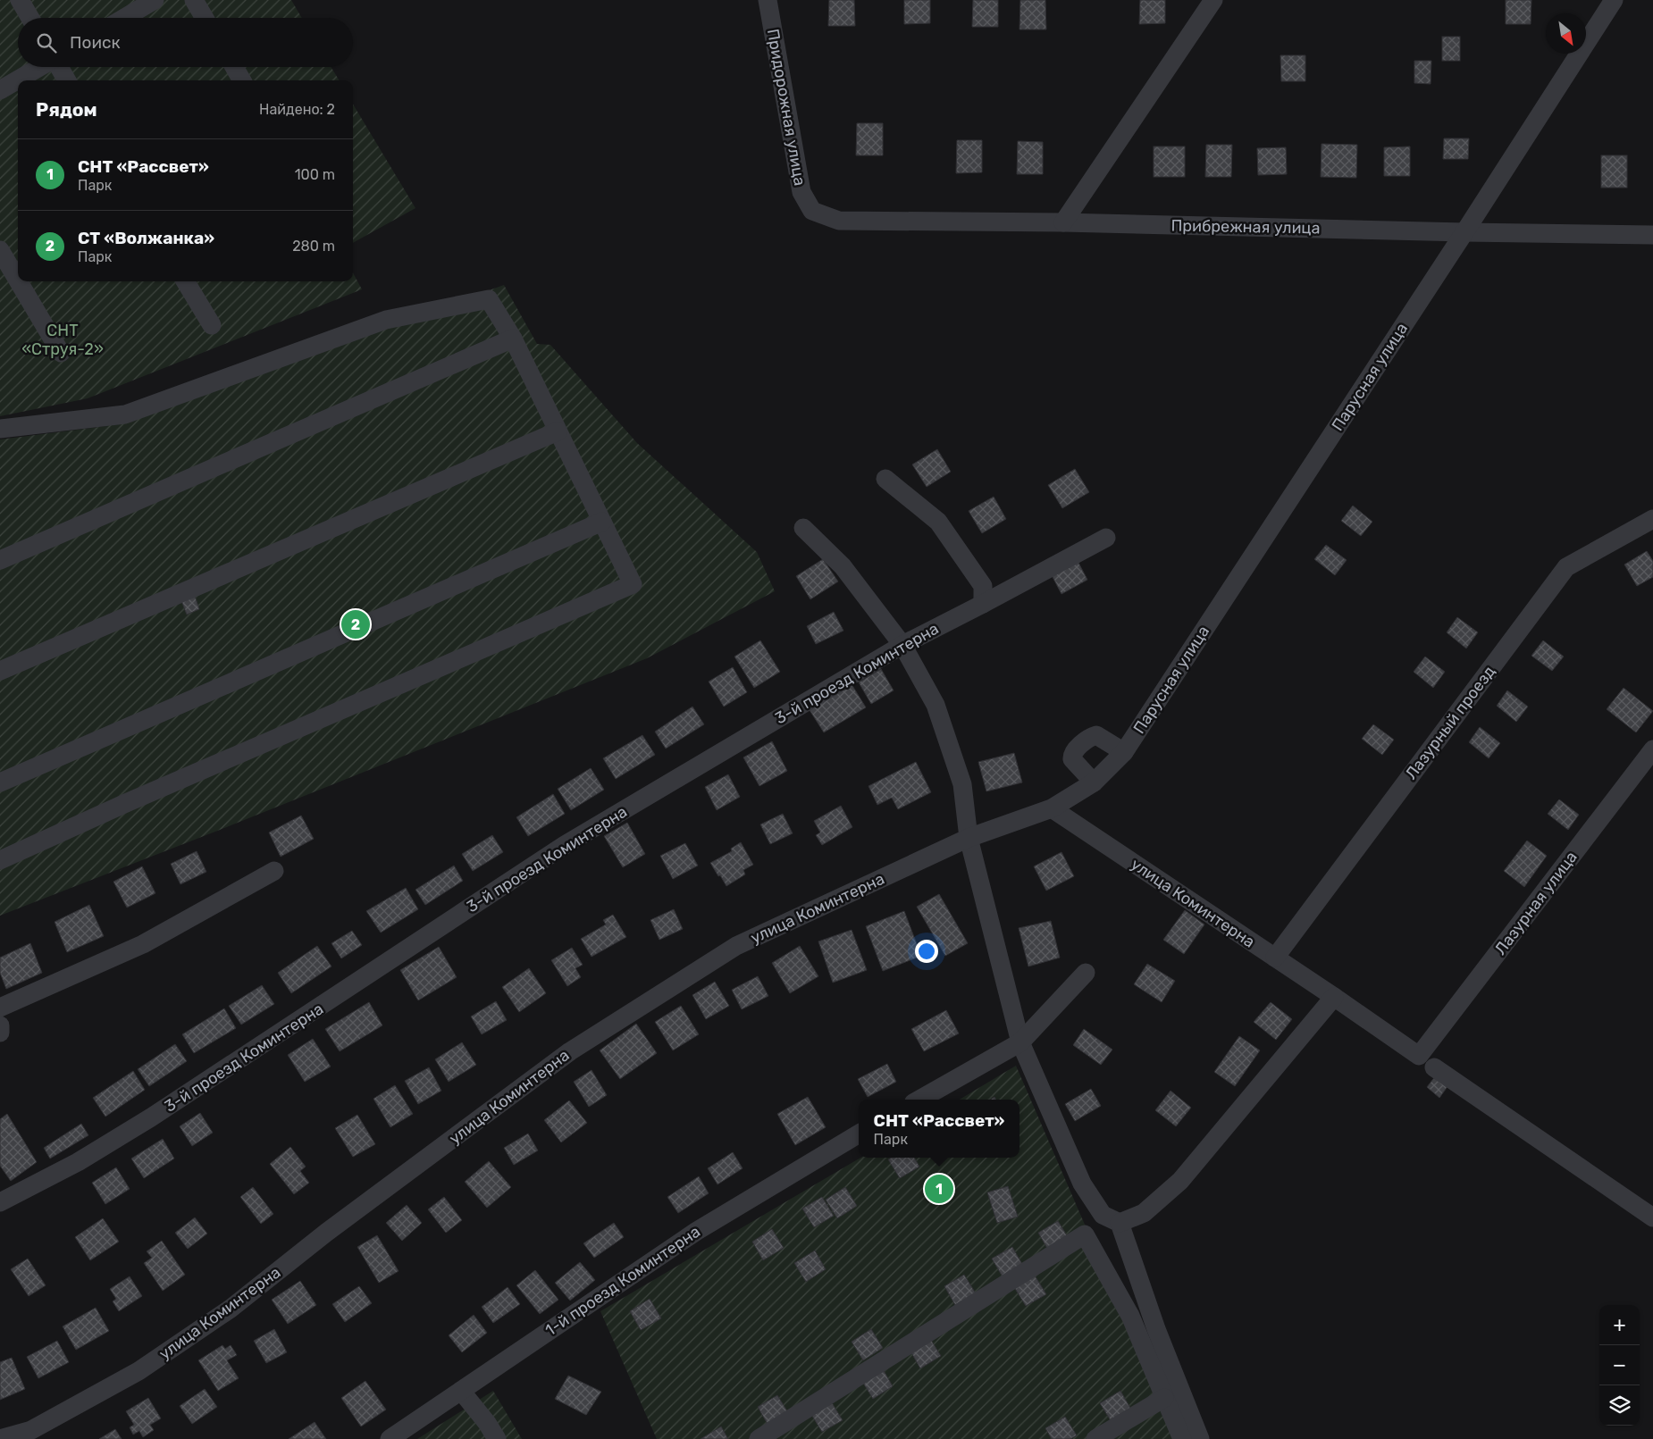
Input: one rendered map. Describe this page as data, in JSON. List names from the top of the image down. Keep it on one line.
{"streets":{"street":["Придорожная улица","Прибрежная улица","Парусная улица","3-й проезд Коминтерна","Лазурный проезд","улица Коминтерна","Лазурная улица","1-й проезд Коминтерна"]},"crossings":[["Придорожная улица","Прибрежная улица"],["Прибрежная улица","Парусная улица"],["Парусная улица","улица Коминтерна"],["Лазурный проезд","улица Коминтерна"],["улица Коминтерна","Лазурная улица"]],"parks":["СНТ «Струя-2»"],"north":"bottom right","page":{"search":"Поиск","heading":["Рядом","Найдено: 2"],"list":[{"mark":"1","name":"СНТ «Рассвет»","note":"Парк","value":"100 m"},{"mark":"2","name":"СТ «Волжанка»","note":"Парк","value":"280 m"}],"pins":["2","1"],"popup":["СНТ «Рассвет»","Парк"],"map_buttons":["+","−"]}}
